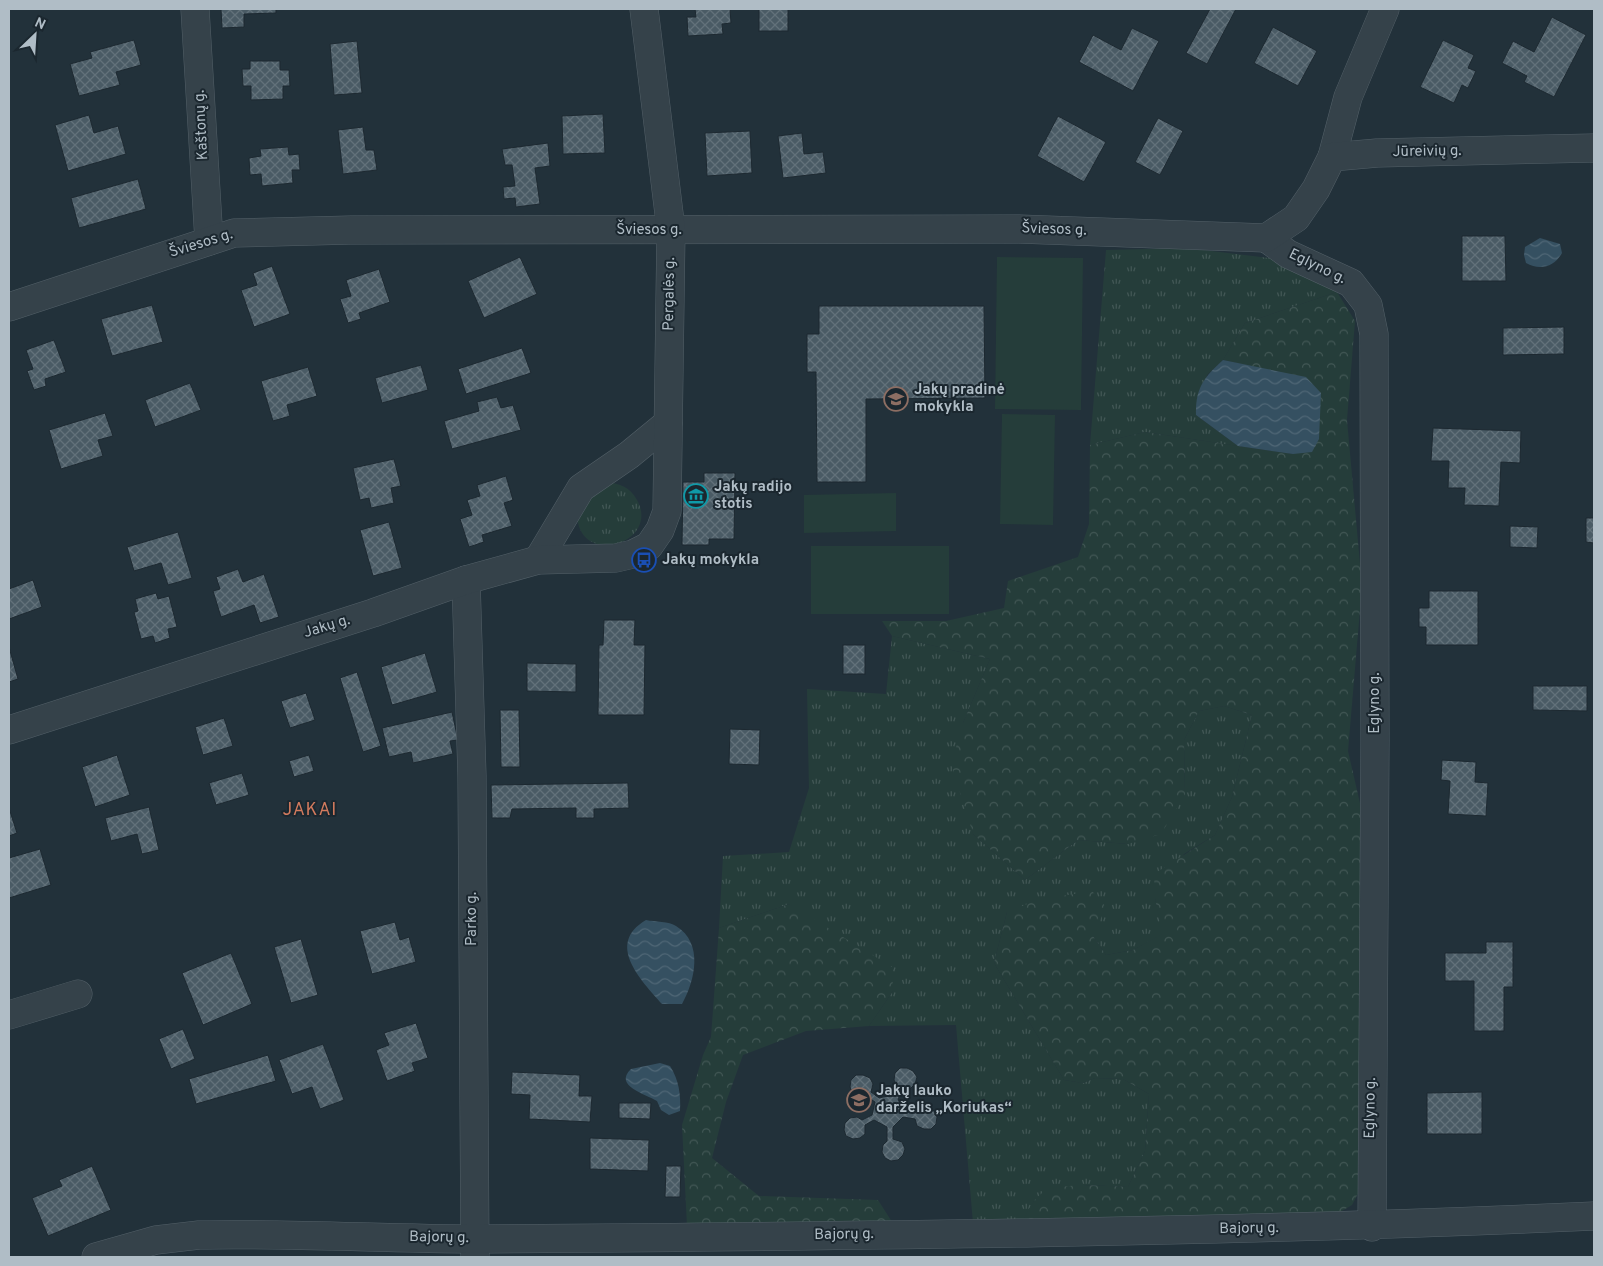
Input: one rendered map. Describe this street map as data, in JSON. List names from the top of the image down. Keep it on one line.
{"streets":{"street":["Kaštonų g.","Jūreivių g.","Šviesos g.","Eglyno g.","Pergalės g.","Jakų g.","Parko g.","Bajorų g."]},"crossings":[["Kaštonų g.","Šviesos g."],["Šviesos g.","Eglyno g."],["Šviesos g.","Pergalės g."],["Eglyno g.","Bajorų g."],["Pergalės g.","Jakų g."],["Jakų g.","Parko g."],["Parko g.","Bajorų g."]],"districts":["JAKAI"],"places":{"school or university":["Jakų pradinė mokykla","Jakų lauko darželis „Koriukas“"],"museum":["Jakų radijo stotis"],"bus stop":["Jakų mokykla"]},"north":"top right"}
